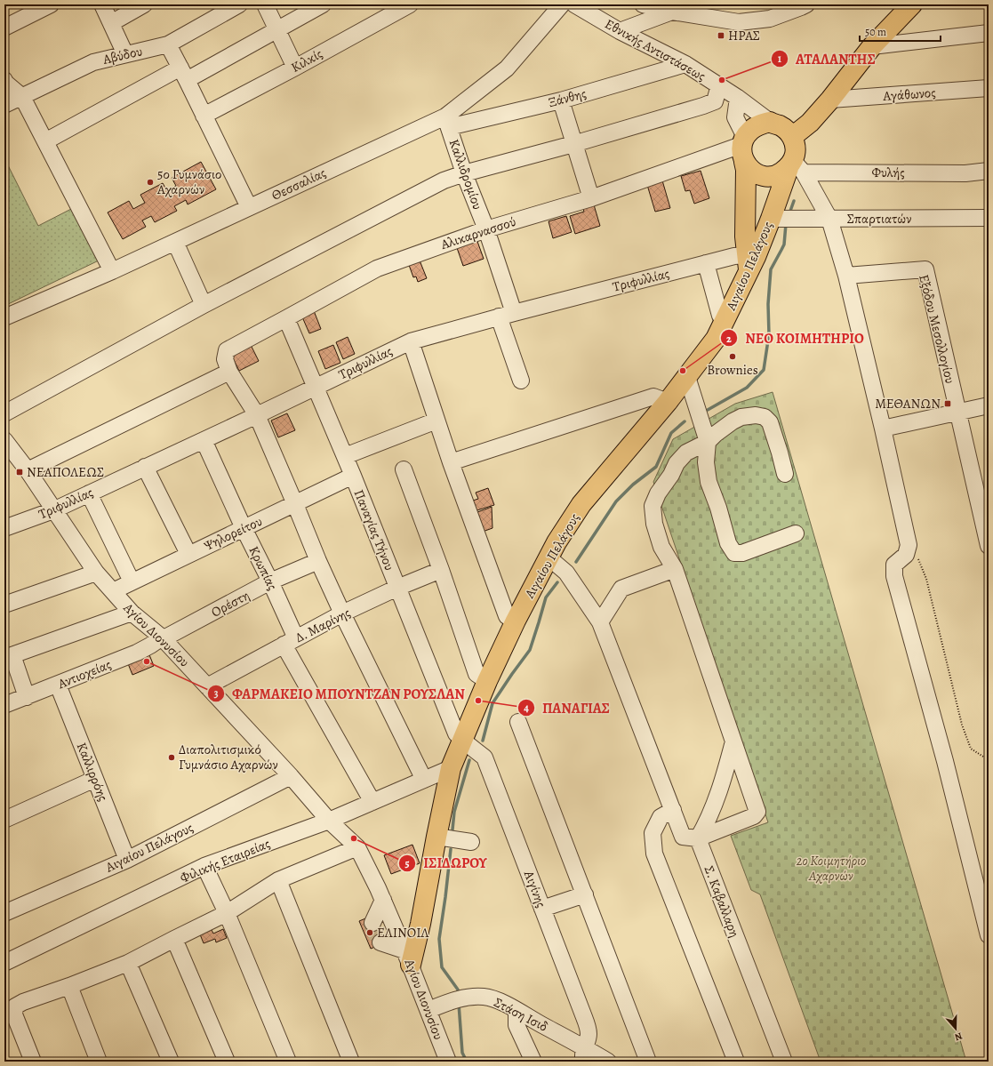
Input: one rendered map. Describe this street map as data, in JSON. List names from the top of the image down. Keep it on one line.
{"streets":{"main road":["Αιγαίου Πελάγους"],"street":["Εθνικής Αντιστάσεως","Αβύδου","Κιλκίς","Αγάθωνος","Ξάνθης","Φυλής","Καλλιδρομίου","Θεσσαλίας","Σπαρτιατών","Αλικαρνασσού","Τριφυλλίας","Εξόδου Μεσολλογίου","Παναγίας Τήνου","Ψηλορείτου","Κρωπίας","Ορέστη","Δ. Μαρίνης","Αγίου Διονυσίου","Αντιοχείας","Καλλιρρόης","Φιλικής Εταιρείας","Αιγίνης","Σ. Καβαλλαρη","Στάση Ισιδ"]},"crossings":[["Εθνικής Αντιστάσεως","Ξάνθης"],["Εθνικής Αντιστάσεως","Φυλής"],["Εθνικής Αντιστάσεως","Αλικαρνασσού"],["Εθνικής Αντιστάσεως","Αιγαίου Πελάγους"],["Ξάνθης","Καλλιδρομίου"],["Ξάνθης","Θεσσαλίας"],["Φυλής","Αλικαρνασσού"],["Φυλής","Αιγαίου Πελάγους"],["Καλλιδρομίου","Θεσσαλίας"],["Καλλιδρομίου","Αλικαρνασσού"],["Καλλιδρομίου","Τριφυλλίας"],["Σπαρτιατών","Αιγαίου Πελάγους"],["Αλικαρνασσού","Αιγαίου Πελάγους"],["Αλικαρνασσού","Παναγίας Τήνου"],["Αιγαίου Πελάγους","Τριφυλλίας"],["Αιγαίου Πελάγους","Παναγίας Τήνου"],["Αιγαίου Πελάγους","Αγίου Διονυσίου"],["Αιγαίου Πελάγους","Καλλιρρόης"],["Αιγαίου Πελάγους","Φιλικής Εταιρείας"],["Αιγαίου Πελάγους","Αιγίνης"],["Τριφυλλίας","Παναγίας Τήνου"],["Τριφυλλίας","Κρωπίας"],["Τριφυλλίας","Αγίου Διονυσίου"],["Παναγίας Τήνου","Ψηλορείτου"],["Παναγίας Τήνου","Δ. Μαρίνης"],["Παναγίας Τήνου","Αιγίνης"],["Ψηλορείτου","Κρωπίας"],["Ψηλορείτου","Αγίου Διονυσίου"],["Κρωπίας","Ορέστη"],["Κρωπίας","Δ. Μαρίνης"],["Κρωπίας","Φιλικής Εταιρείας"],["Ορέστη","Αγίου Διονυσίου"],["Ορέστη","Αντιοχείας"],["Δ. Μαρίνης","Αγίου Διονυσίου"],["Αγίου Διονυσίου","Αντιοχείας"],["Αγίου Διονυσίου","Φιλικής Εταιρείας"],["Αγίου Διονυσίου","Στάση Ισιδ"],["Αντιοχείας","Καλλιρρόης"],["Αιγίνης","Στάση Ισιδ"]],"parks":["2ο Κοιμητήριο Αχαρνών"],"places":{"transit":["ΗΡΑΣ","ΜΕΘΑΝΩΝ","ΝΕΑΠΟΛΕΩΣ"],"other":["ΑΤΑΛΑΝΤΗΣ","5ο Γυμνάσιο Αχαρνών","Brownies","ΝΕΟ ΚΟΙΜΗΤΗΡΙΟ","ΦΑΡΜΑΚΕΙΟ ΜΠΟΥΝΤΖΑΝ ΡΟΥΣΛΑΝ","ΠΑΝΑΓΙΑΣ","Διαπολιτισμικό Γυμνάσιο Αχαρνών","ΙΣΙΔΩΡΟΥ","ΕΛΙΝΟΙΛ"]},"scale_bar":"50 m","north":"bottom"}
